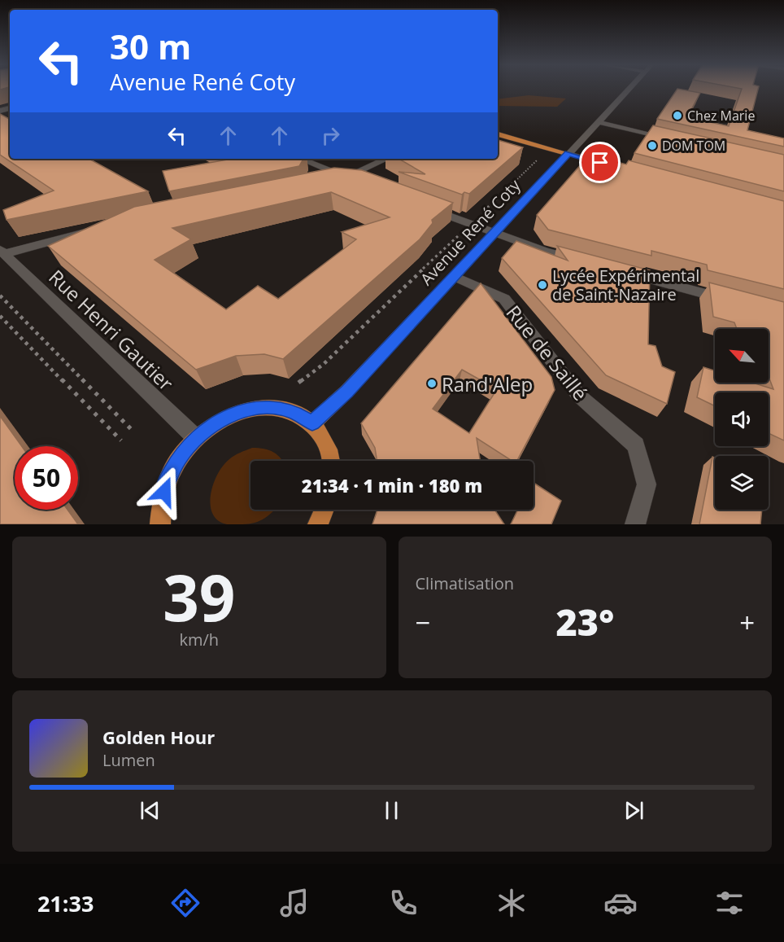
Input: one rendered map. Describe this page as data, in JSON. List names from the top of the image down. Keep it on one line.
{"streets":{"main road":["Avenue René Coty"],"street":["Rue Henri Gautier","Rue de Saillé"]},"crossings":[["Avenue René Coty","Rue de Saillé"]],"places":["Chez Marie","DOM TOM","Lycée Expérimental de Saint-Nazaire","Rand'Alep"],"north":"top left","page":{"turn":["30 m","Avenue René Coty"],"limit":"50","trip":"21:34 · 1 min · 180 m","tile":[["39","km/h"],"Climatisation"],"heat":["−","23°","+"],"song":["Golden Hour","Lumen"],"tabs":"21:33"}}
